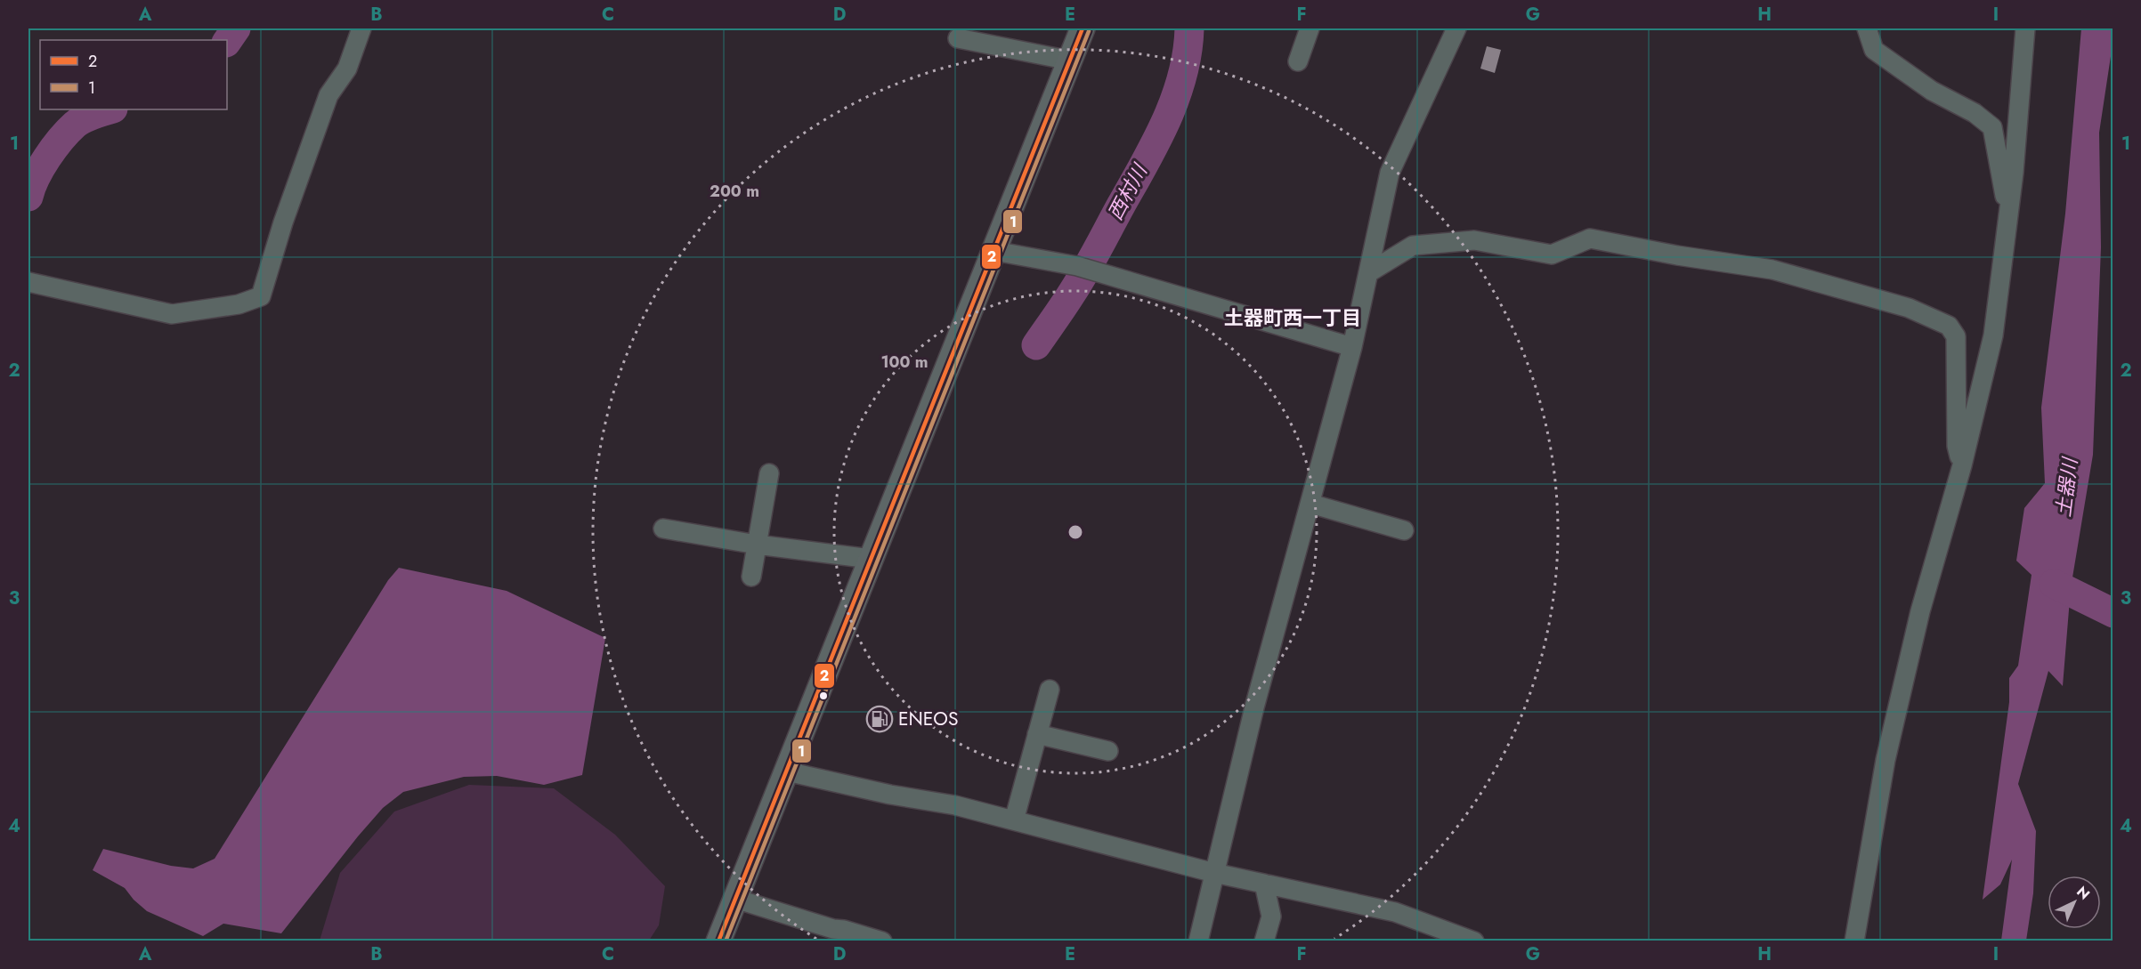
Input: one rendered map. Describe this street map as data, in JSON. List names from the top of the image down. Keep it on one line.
{"districts":["土器町西一丁目"],"water":["西村川","土器川"],"places":{"fuel station":["ENEOS"]},"lines":["transit line 2","transit line 1"],"legend":["2","1"],"north":"top right","grid":{"columns":["A","B","C","D","E","F","G","H","I"],"rows":["1","2","3","4"]},"rings":["200 m","100 m"]}
